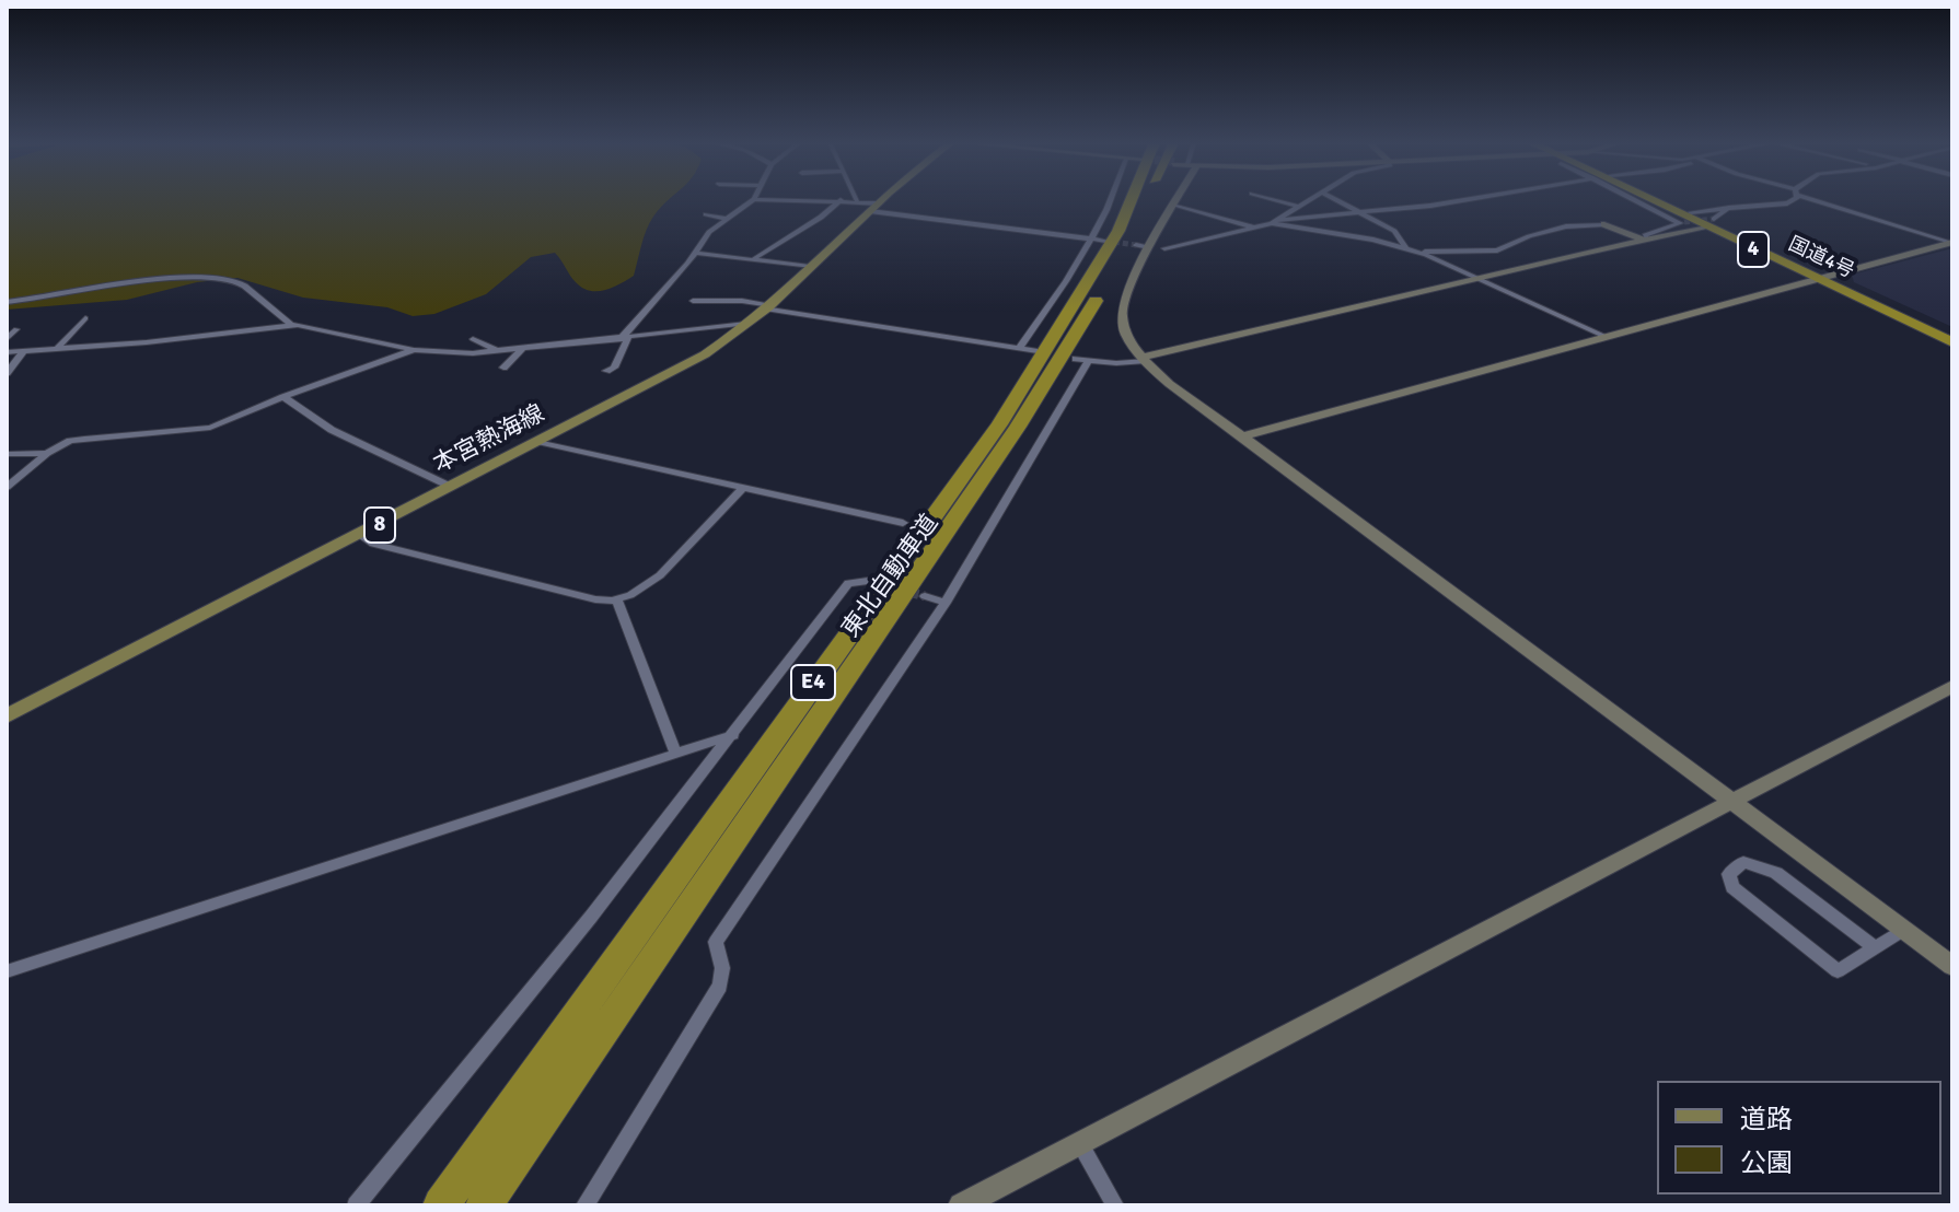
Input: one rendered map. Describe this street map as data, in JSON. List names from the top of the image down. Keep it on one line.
{"streets":{"highway":["4","国道4号","東北自動車道","E4"],"main road":["本宮熱海線","8"]},"legend":["道路","公園"]}
